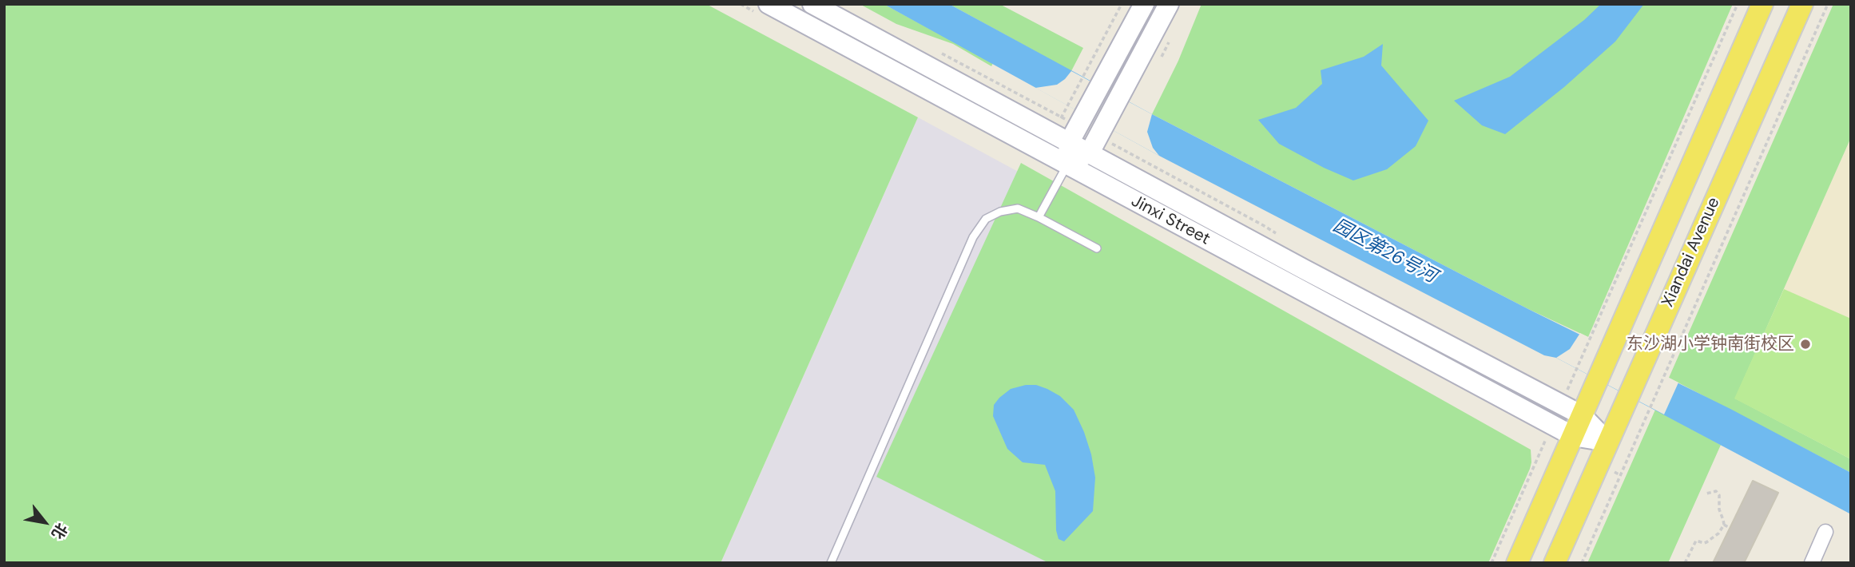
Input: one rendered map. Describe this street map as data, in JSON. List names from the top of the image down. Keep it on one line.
{"streets":{"main road":["Jinxi Street","Xiandai Avenue"]},"crossings":[["Jinxi Street","Xiandai Avenue"]],"water":["园区第26号河"],"places":["东沙湖小学钟南街校区"],"north":"bottom right"}
